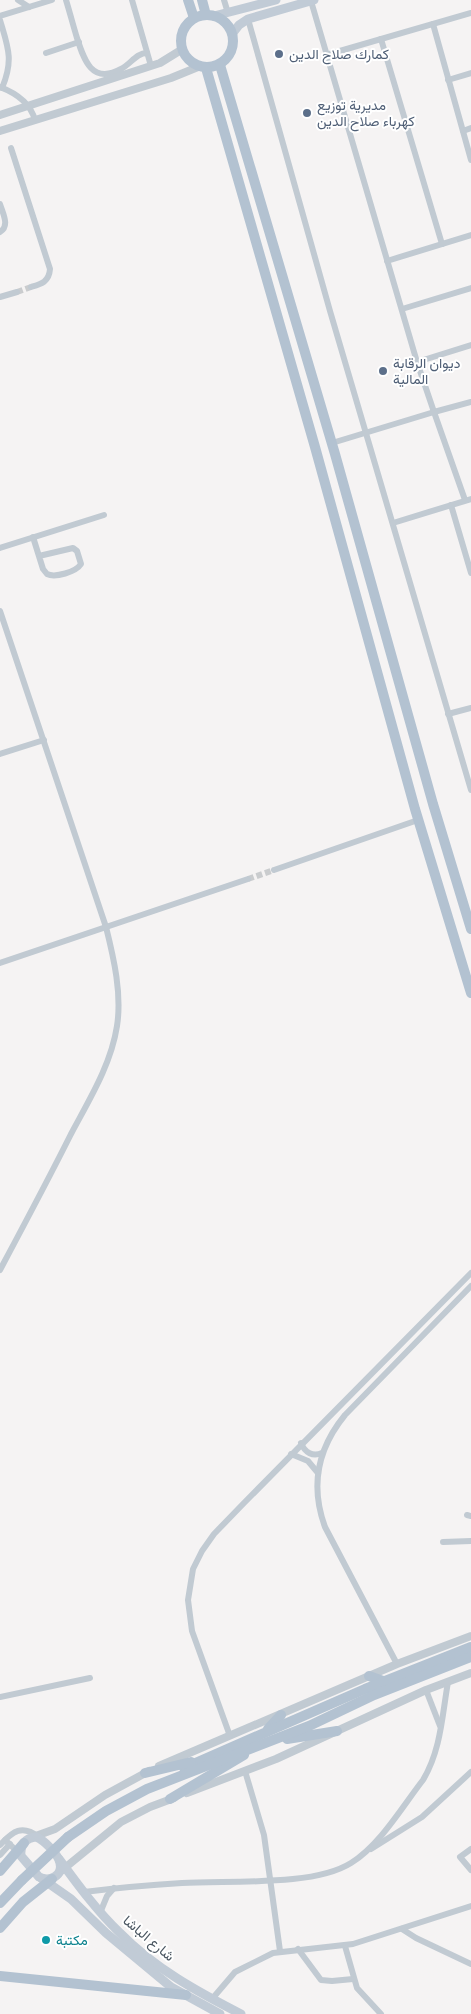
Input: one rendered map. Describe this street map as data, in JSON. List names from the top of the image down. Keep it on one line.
{"streets":{"main road":["شارع الباشا"]},"places":["كمارك صلاح الدين","مديرية توزيع كهرباء صلاح الدين","ديوان الرقابة المالية","مكتبة"]}
